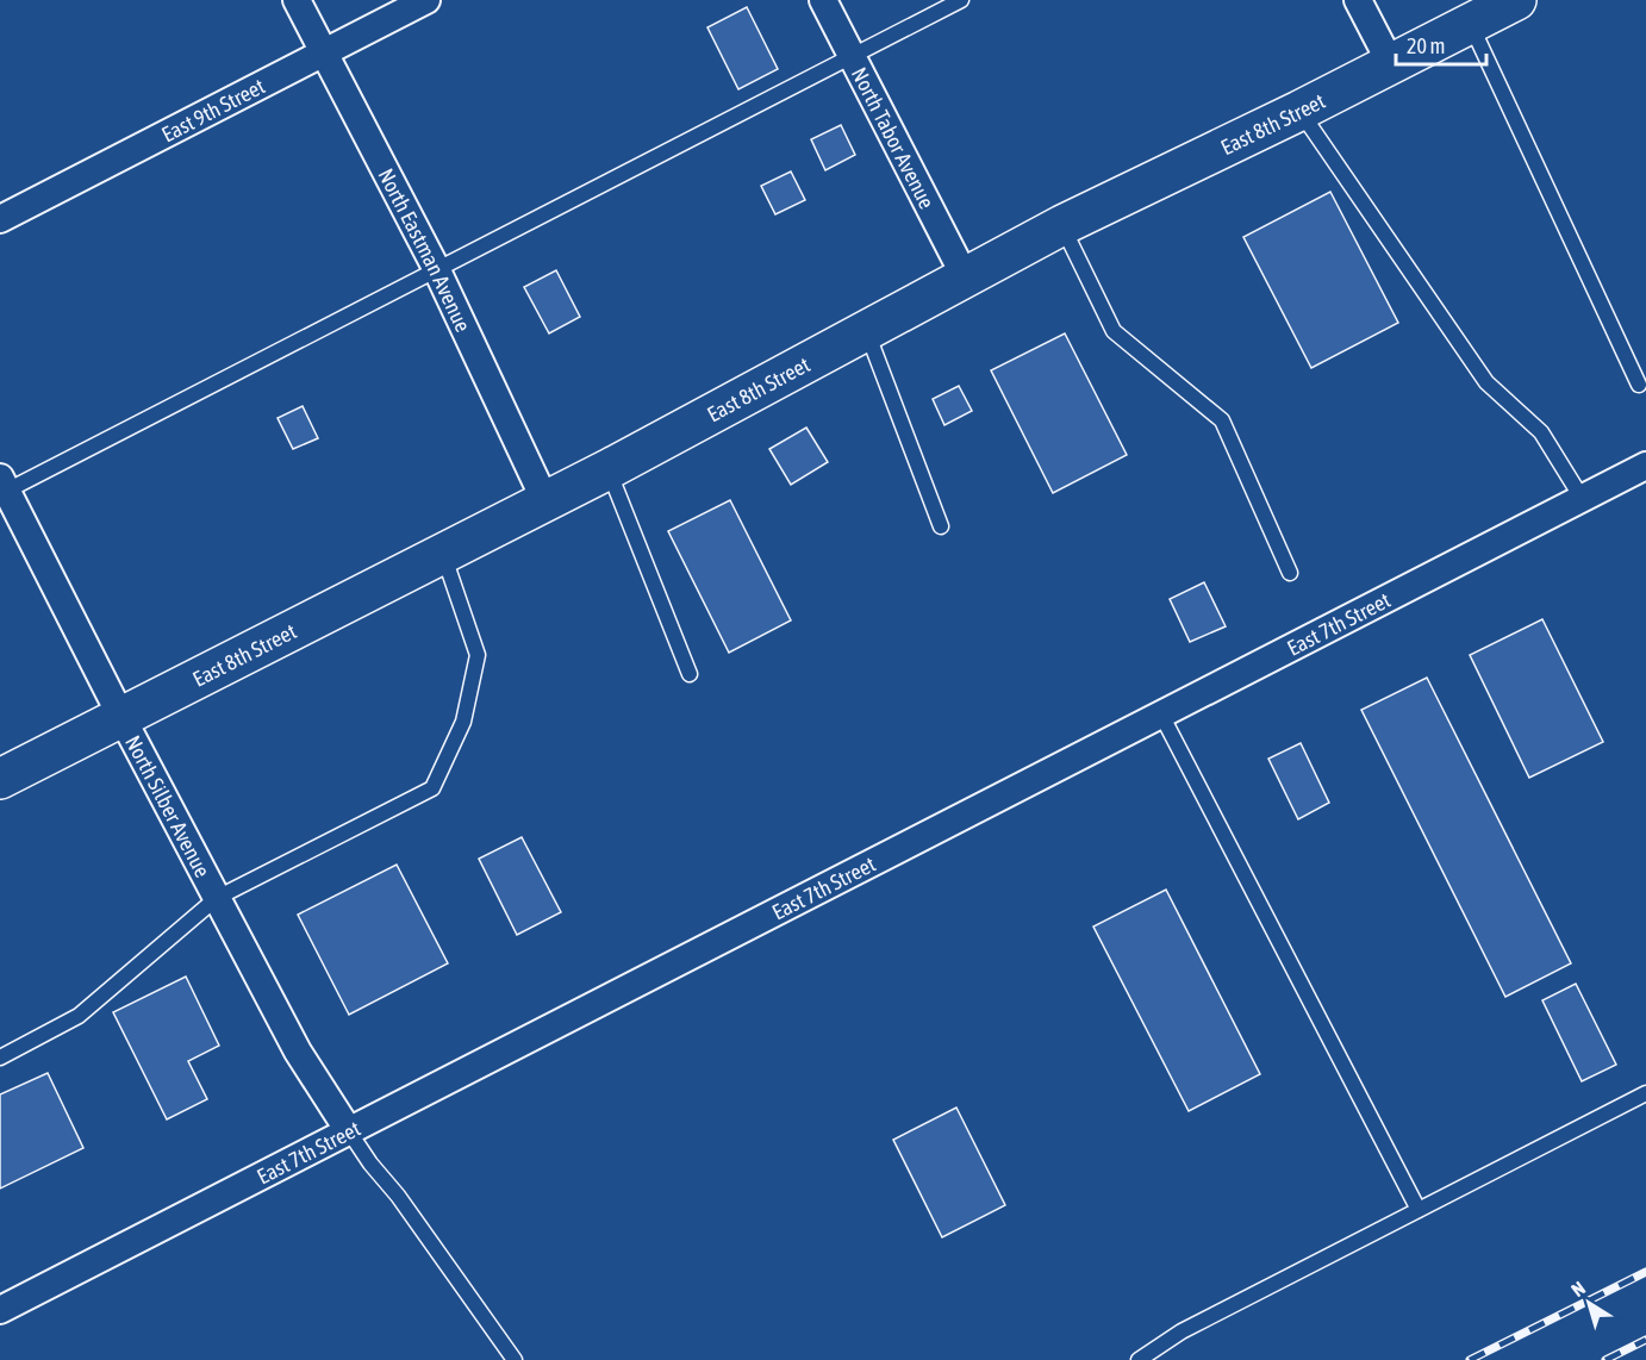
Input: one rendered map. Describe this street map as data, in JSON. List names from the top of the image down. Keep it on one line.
{"streets":{"street":["East 9th Street","East 8th Street","North Tabor Avenue","North Eastman Avenue","East 7th Street","North Silber Avenue"]},"crossings":[["East 9th Street","North Eastman Avenue"],["East 8th Street","North Tabor Avenue"],["East 8th Street","North Eastman Avenue"],["East 8th Street","North Silber Avenue"],["East 7th Street","North Silber Avenue"]],"scale_bar":"20 m","north":"top left"}
